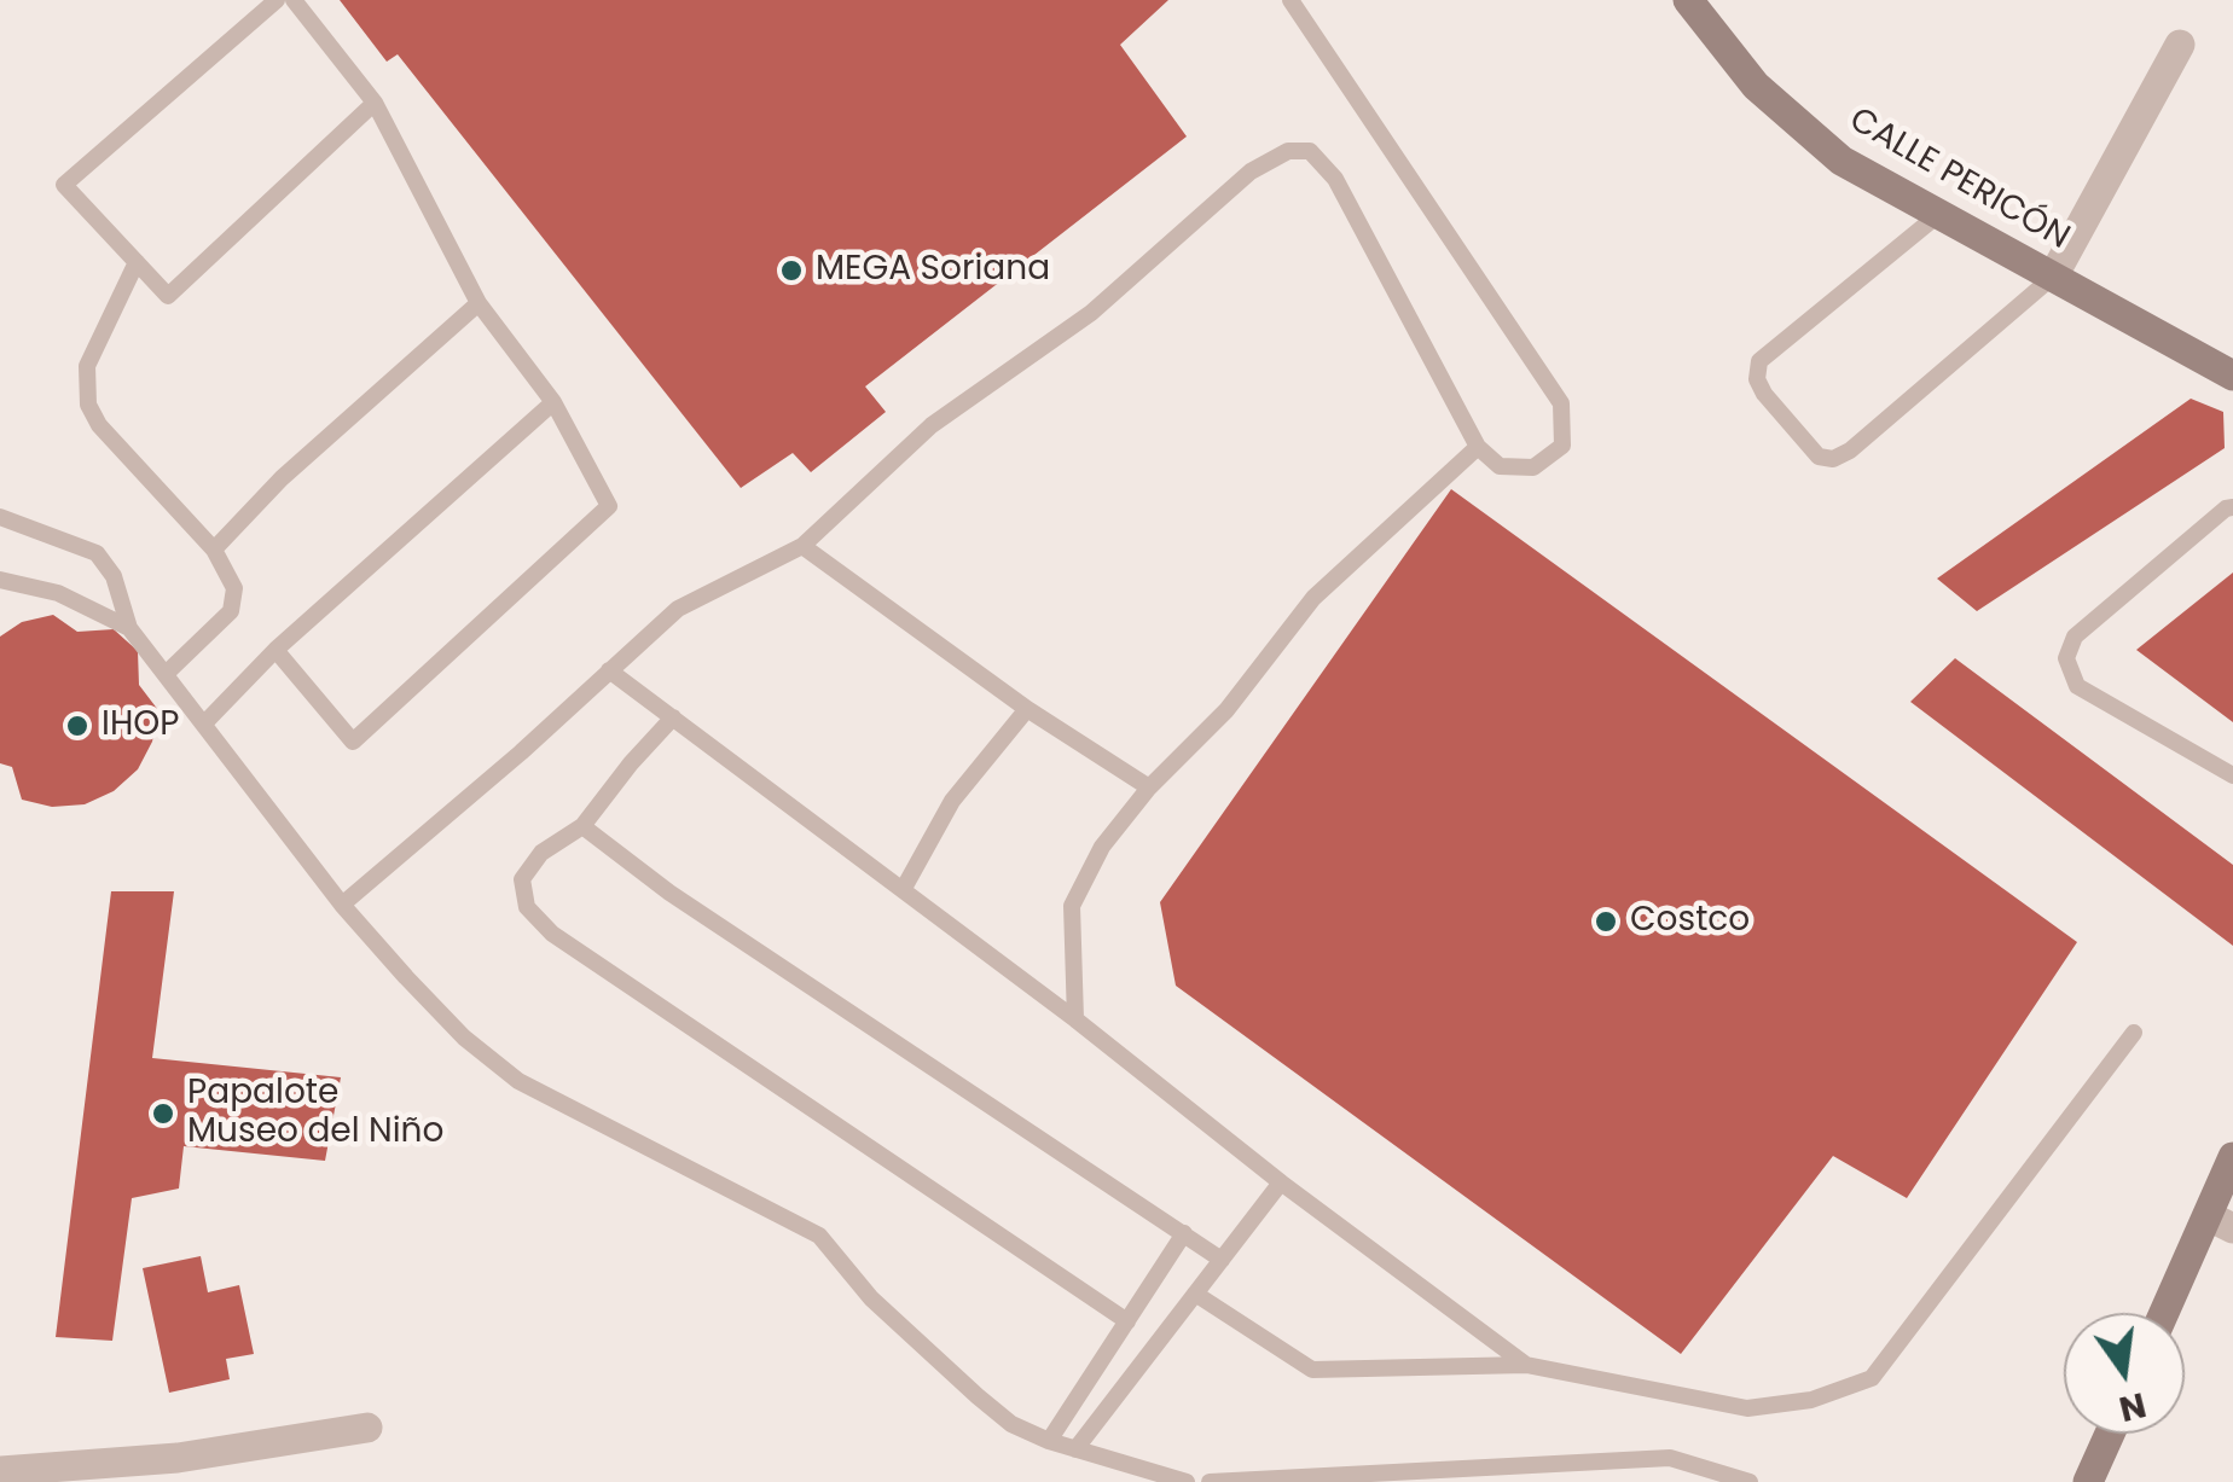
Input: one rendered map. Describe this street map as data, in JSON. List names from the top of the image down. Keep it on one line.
{"streets":{"street":["CALLE PERICÓN"]},"places":["MEGA Soriana","IHOP","Costco","Papalote Museo del Niño"],"north":"bottom"}
